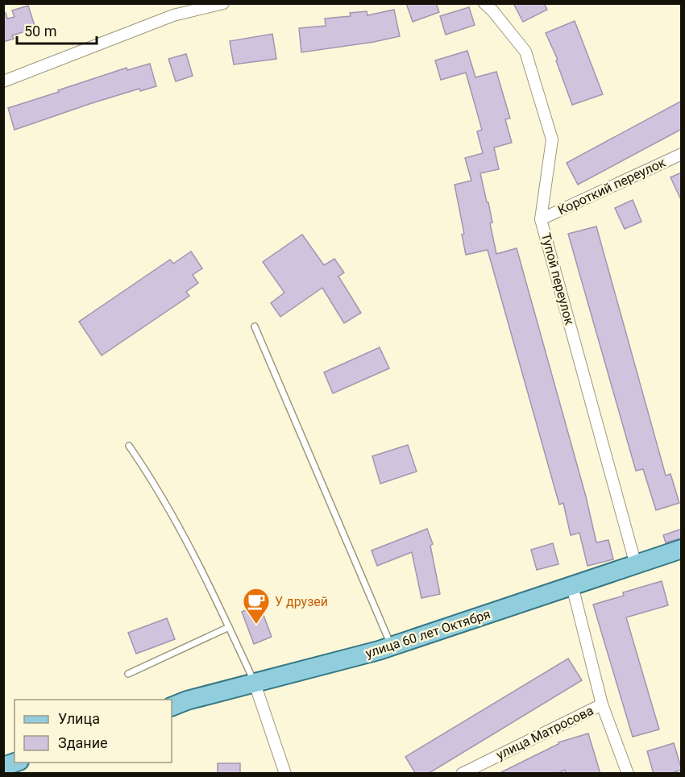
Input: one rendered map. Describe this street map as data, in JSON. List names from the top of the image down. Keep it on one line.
{"streets":{"main road":["улица 60 лет Октября"],"street":["Короткий переулок","Тупой переулок","улица Матросова"]},"crossings":[["Короткий переулок","Тупой переулок"],["Тупой переулок","улица 60 лет Октября"],["улица 60 лет Октября","улица Матросова"]],"places":{"cafe":["У друзей"]},"legend":["Улица","Здание"],"scale_bar":"50 m"}
